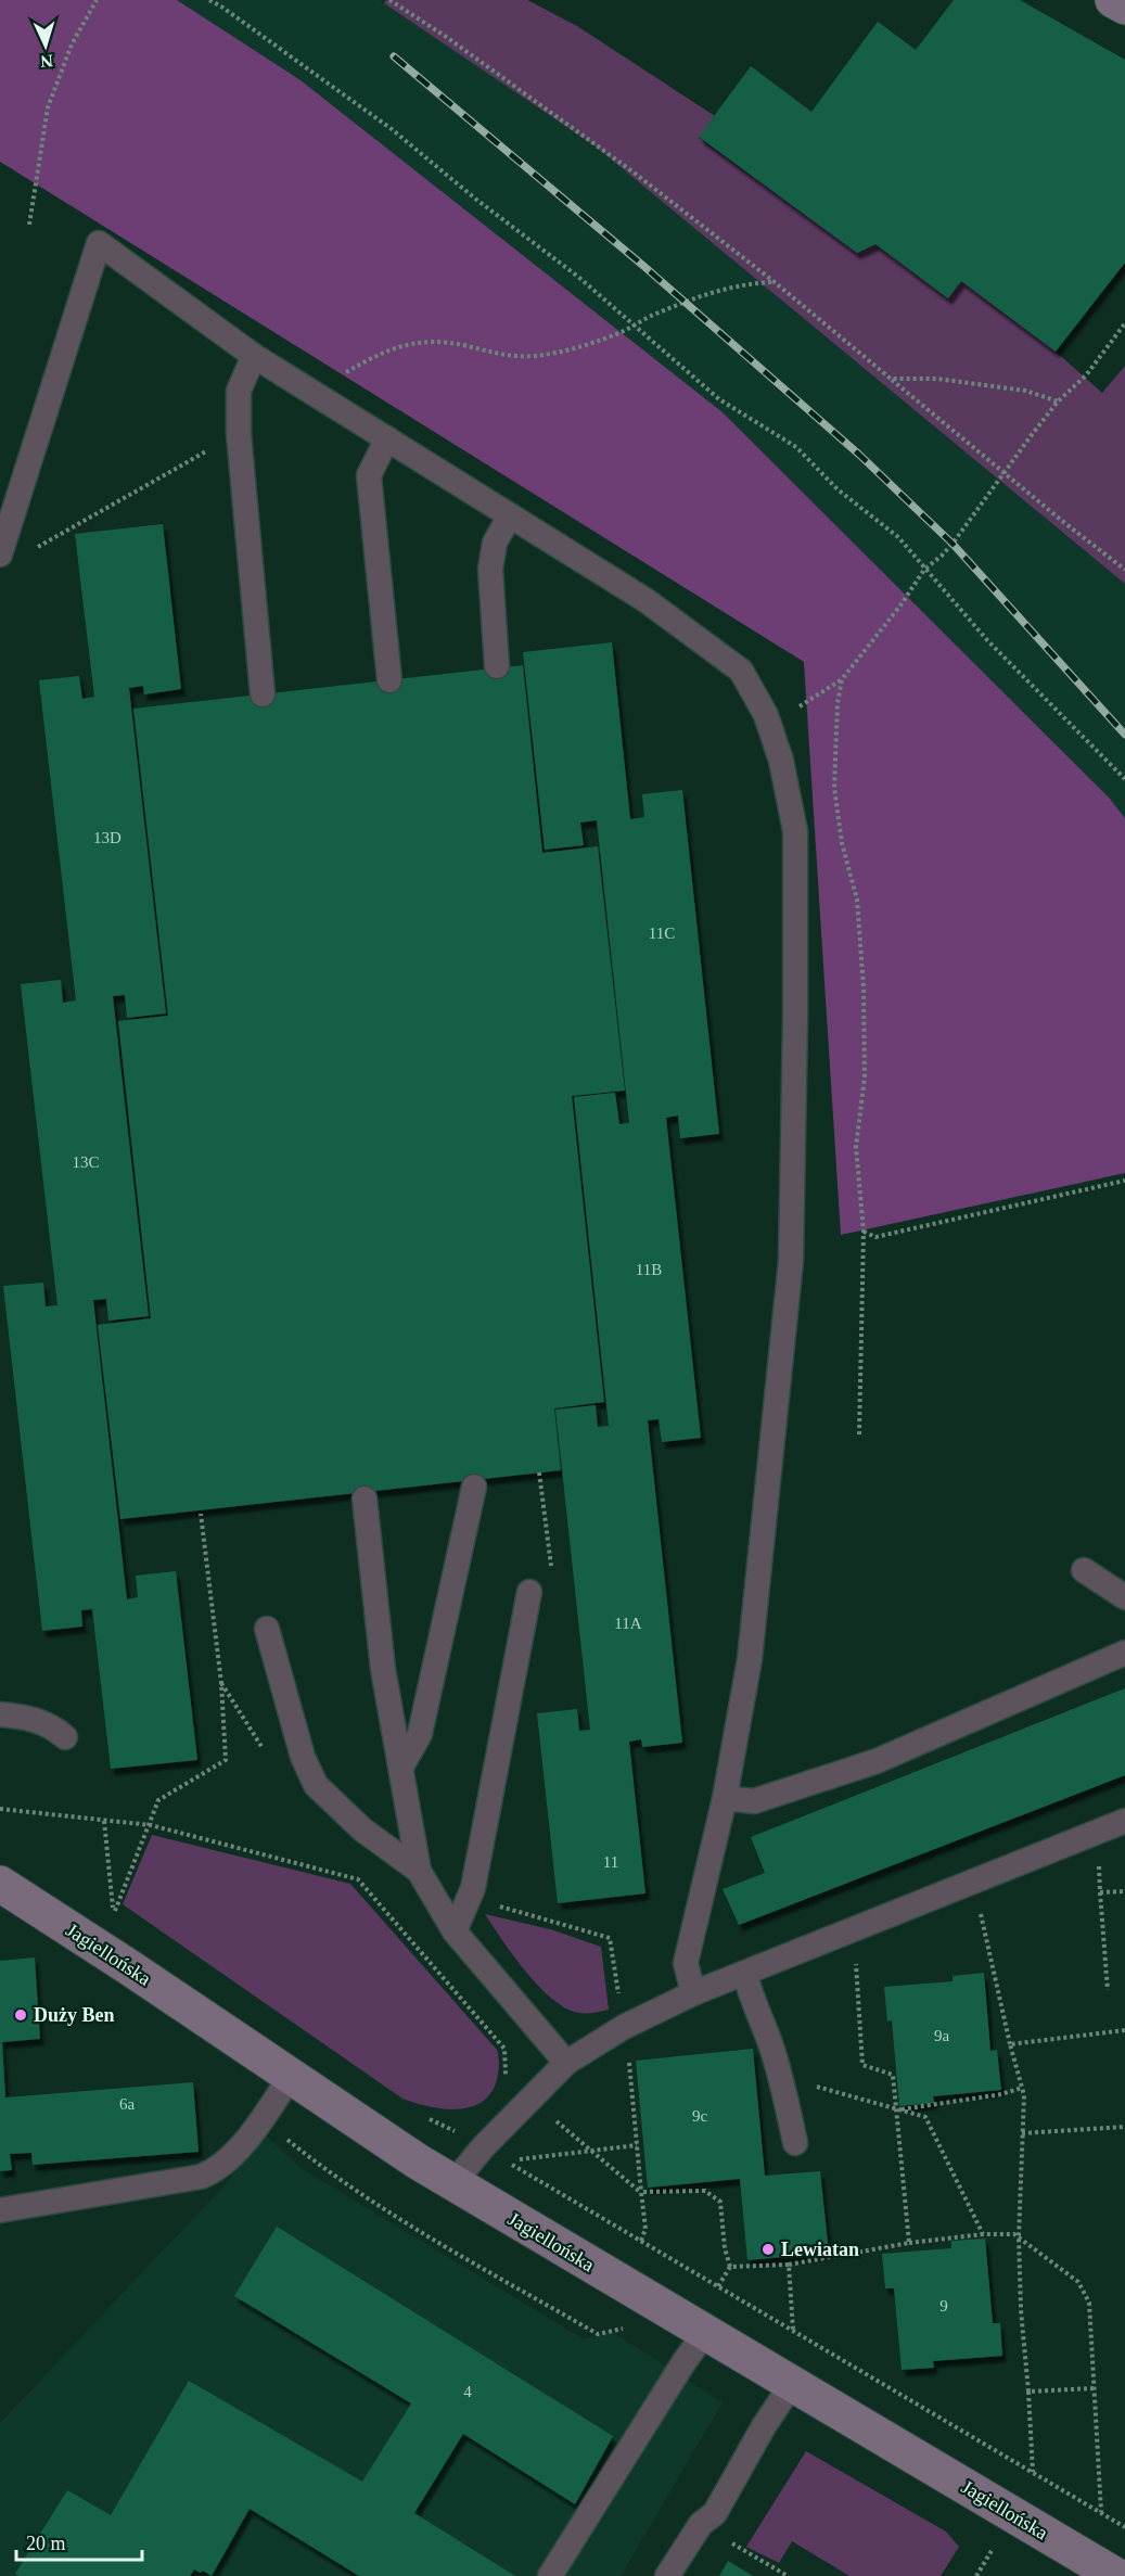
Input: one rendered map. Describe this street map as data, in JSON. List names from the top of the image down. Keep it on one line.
{"streets":{"street":["Jagiellońska"]},"places":["Duży Ben","Lewiatan"],"house_numbers":["13D","11C","13C","11B","11A","11","9a","6a","9c","9","4"],"scale_bar":"20 m","north":"bottom"}
